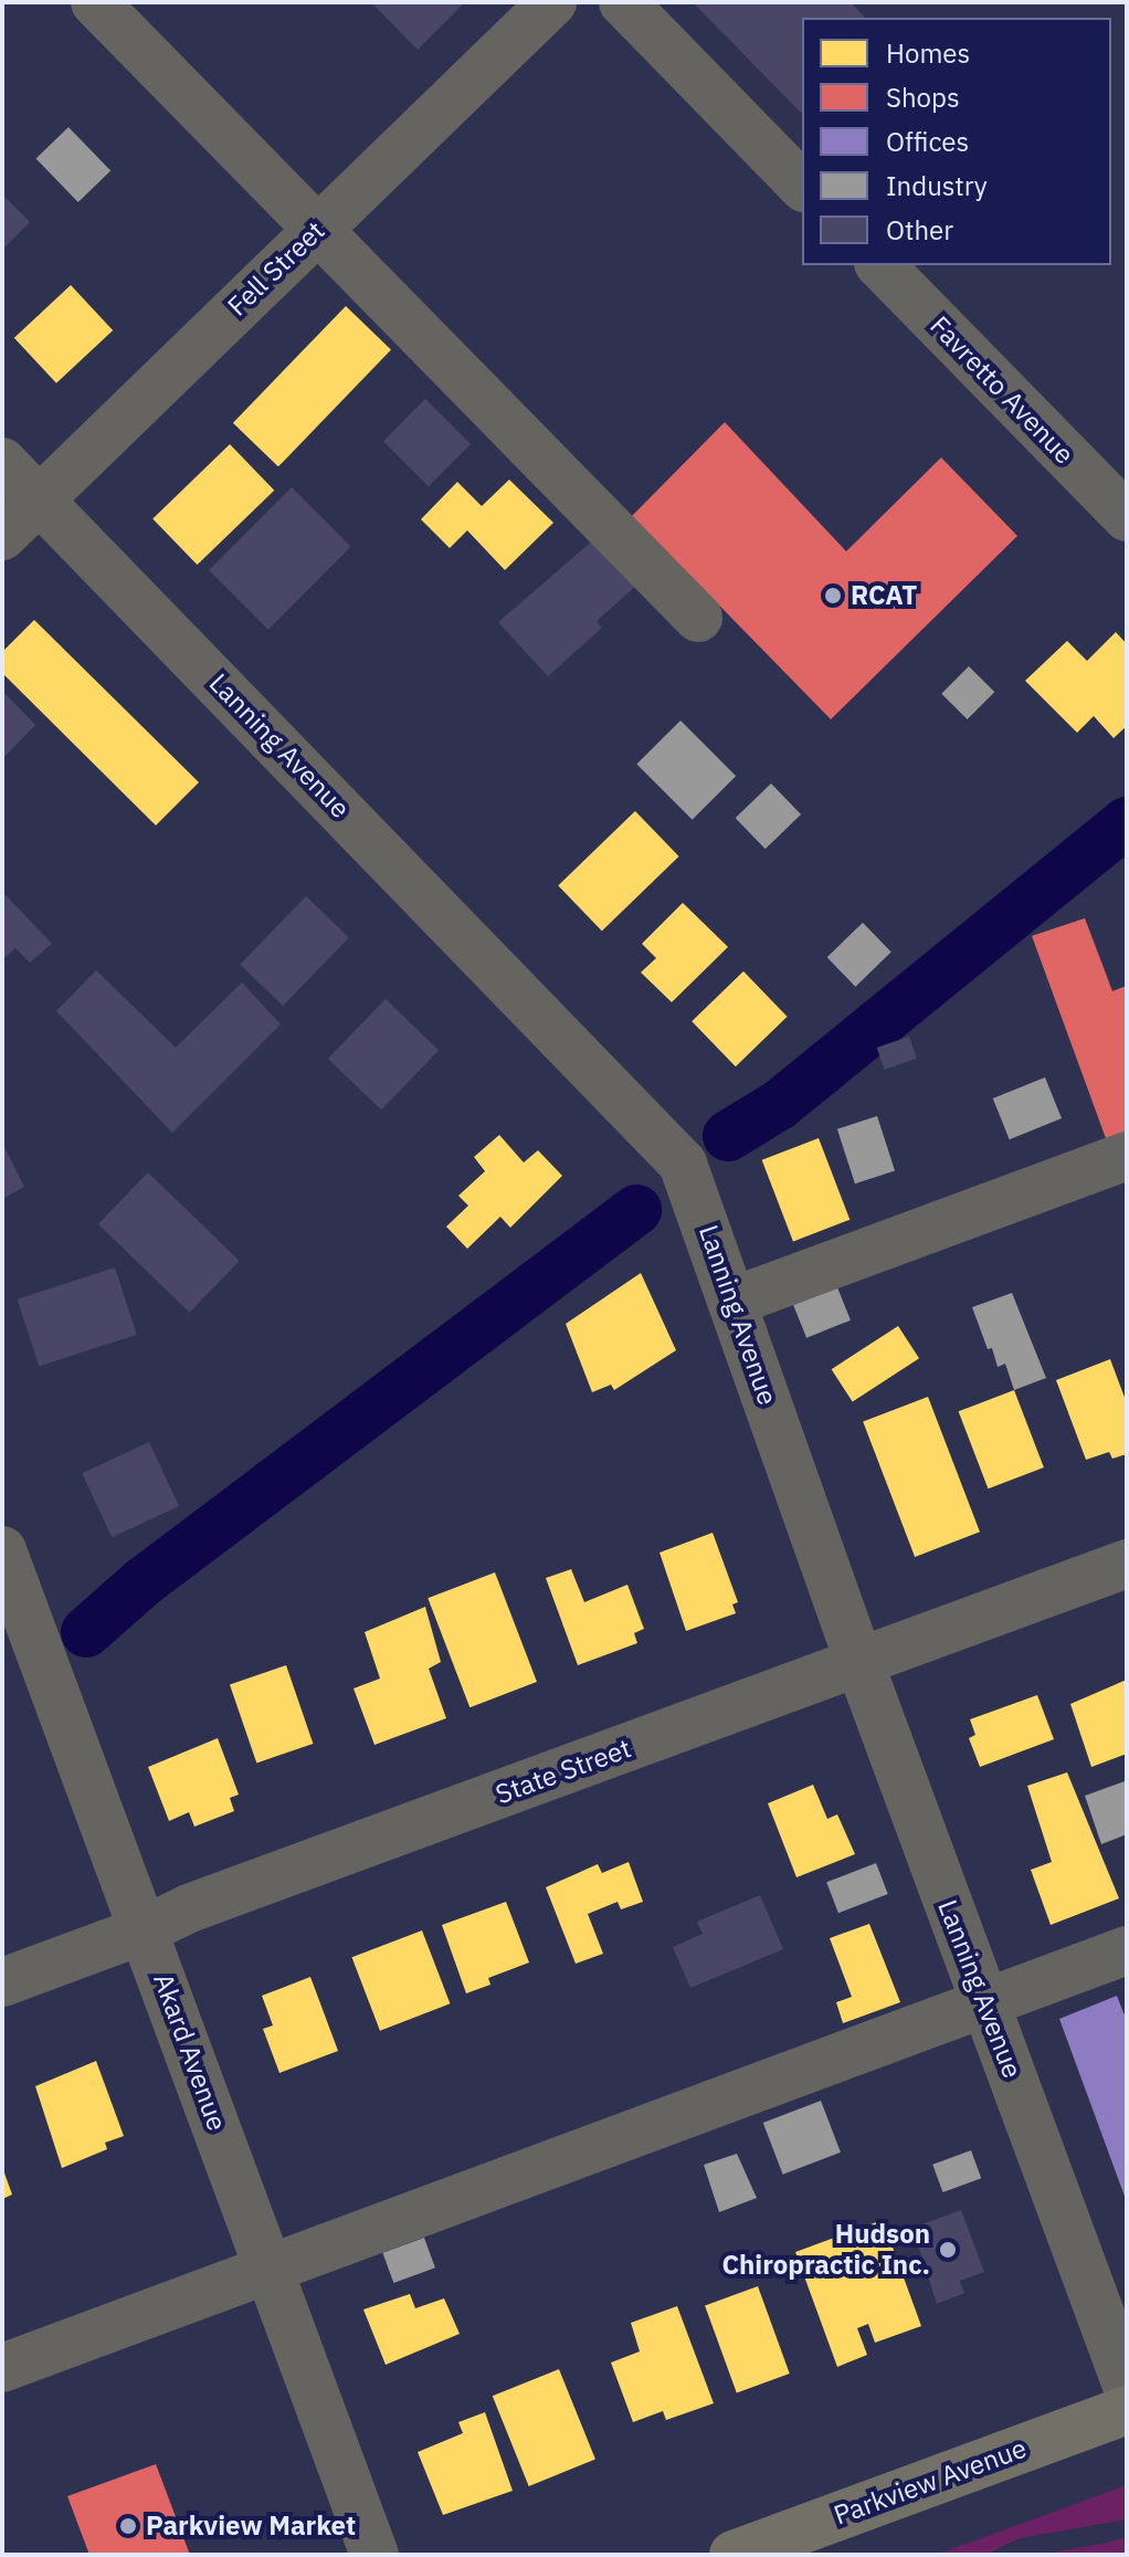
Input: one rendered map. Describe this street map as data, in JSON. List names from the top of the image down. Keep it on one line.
{"streets":{"main road":["Parkview Avenue"],"street":["Fell Street","Favretto Avenue","Lanning Avenue","State Street","Akard Avenue"]},"crossings":[["Fell Street","Lanning Avenue"],["Lanning Avenue","State Street"],["State Street","Akard Avenue"]],"places":["RCAT","Hudson Chiropractic Inc.","Parkview Market"],"legend":["Homes","Shops","Offices","Industry","Other"]}
